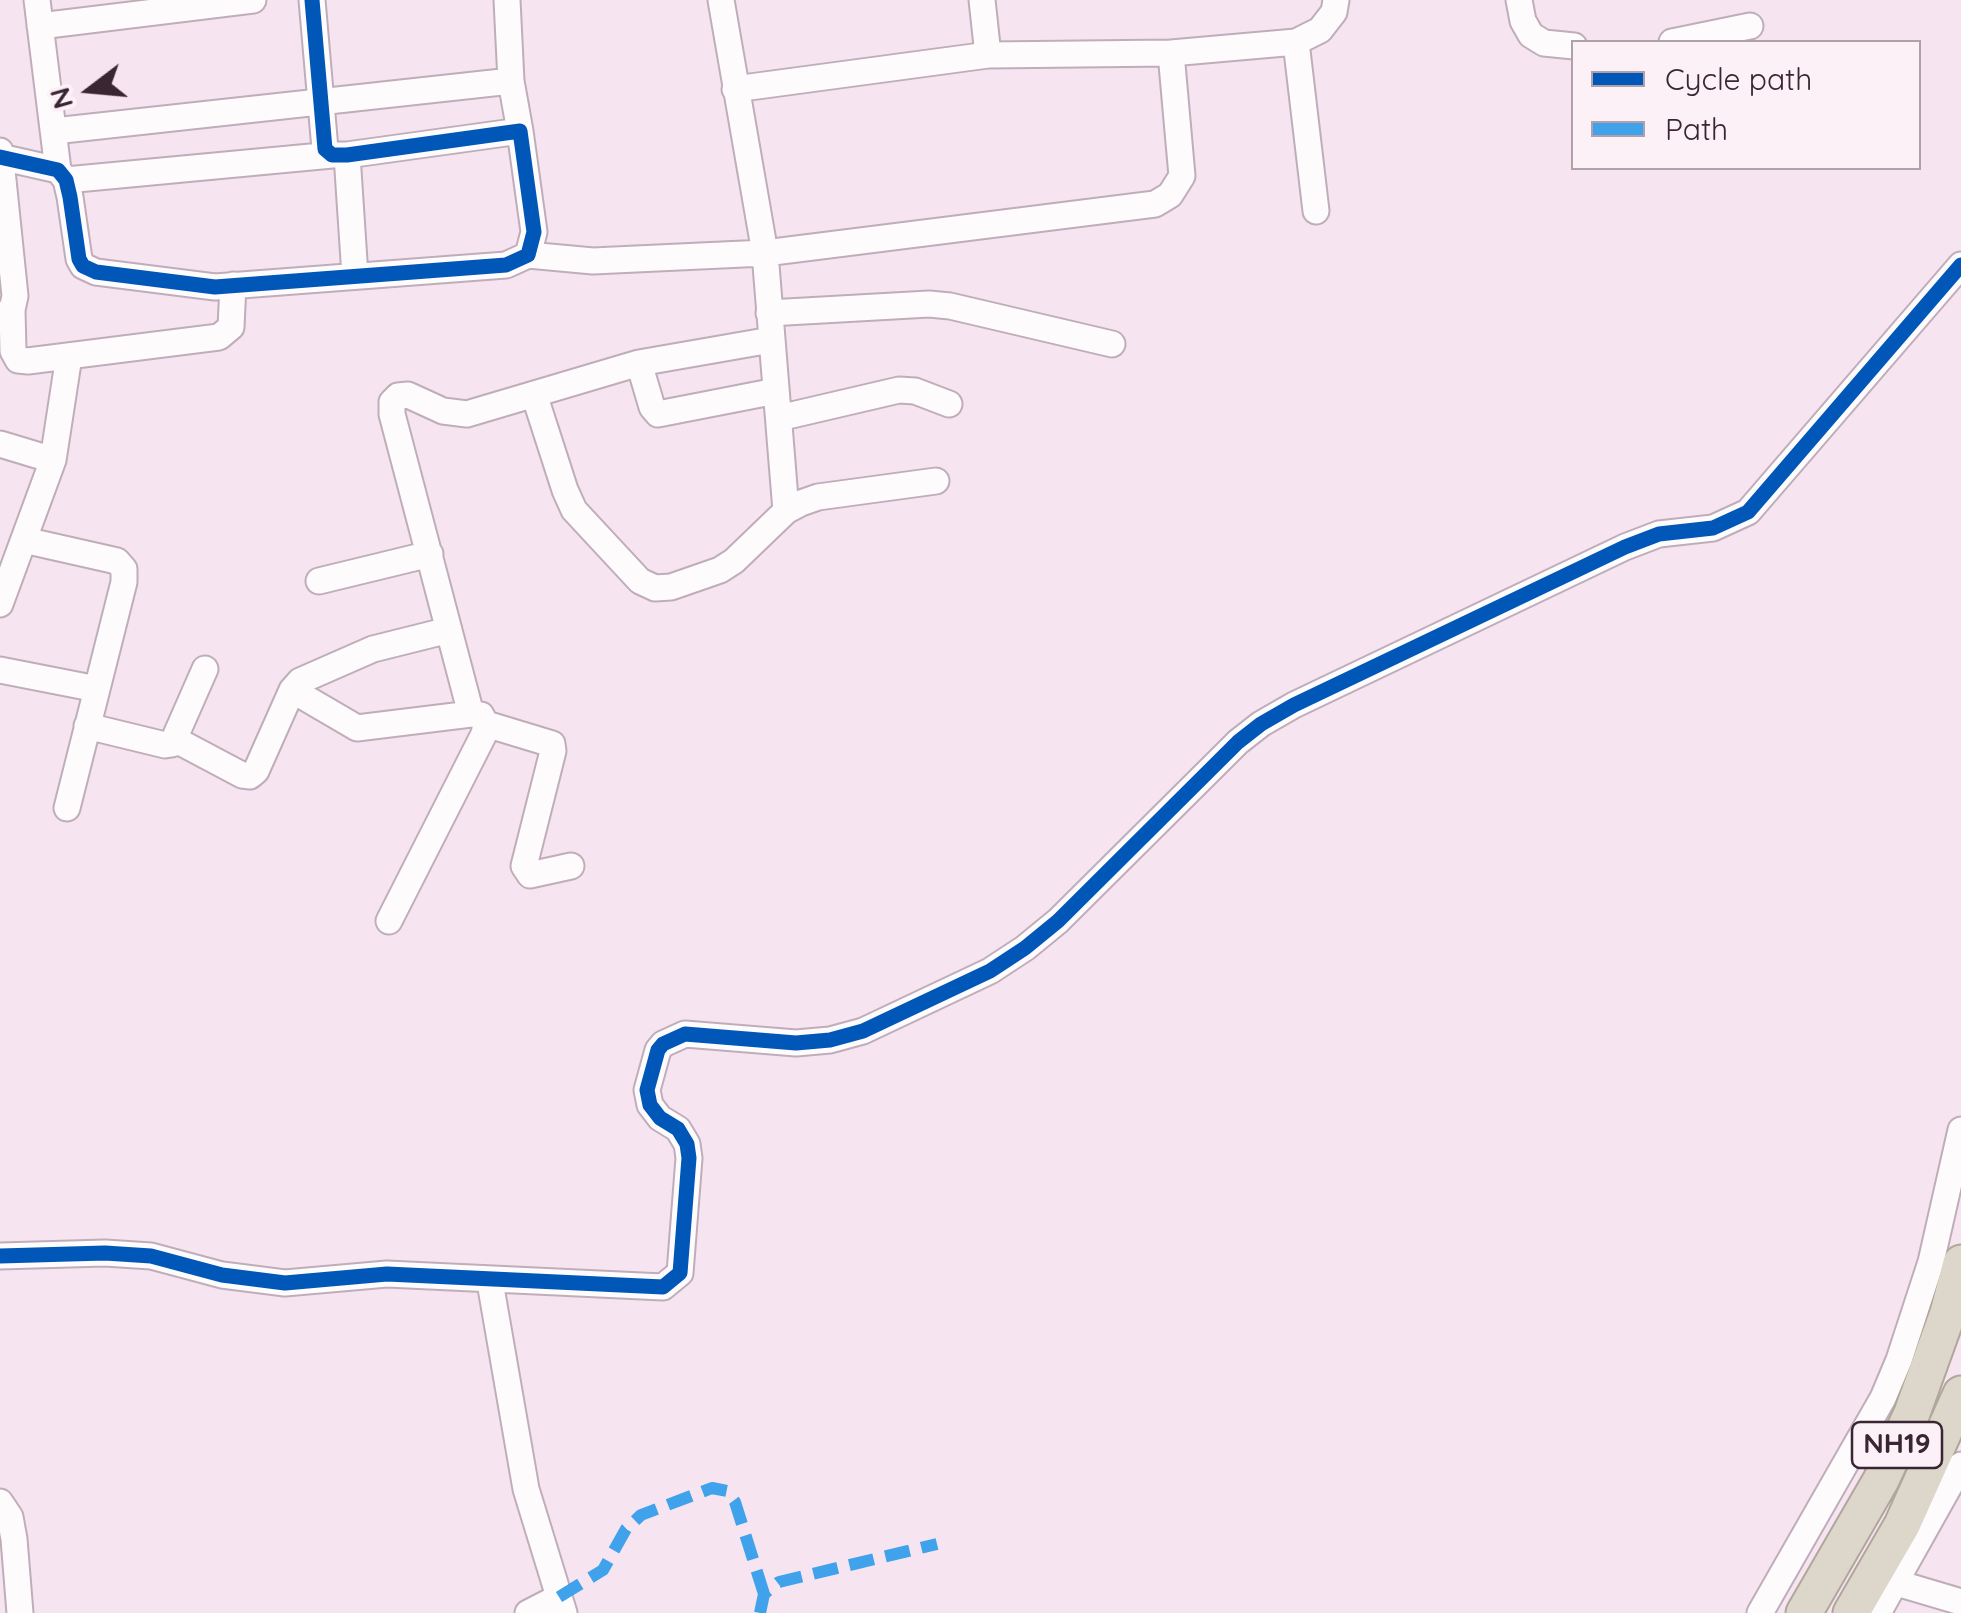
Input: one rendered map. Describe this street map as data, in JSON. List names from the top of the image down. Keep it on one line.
{"streets":{"highway":["NH19"]},"legend":["Cycle path","Path"],"north":"left"}
